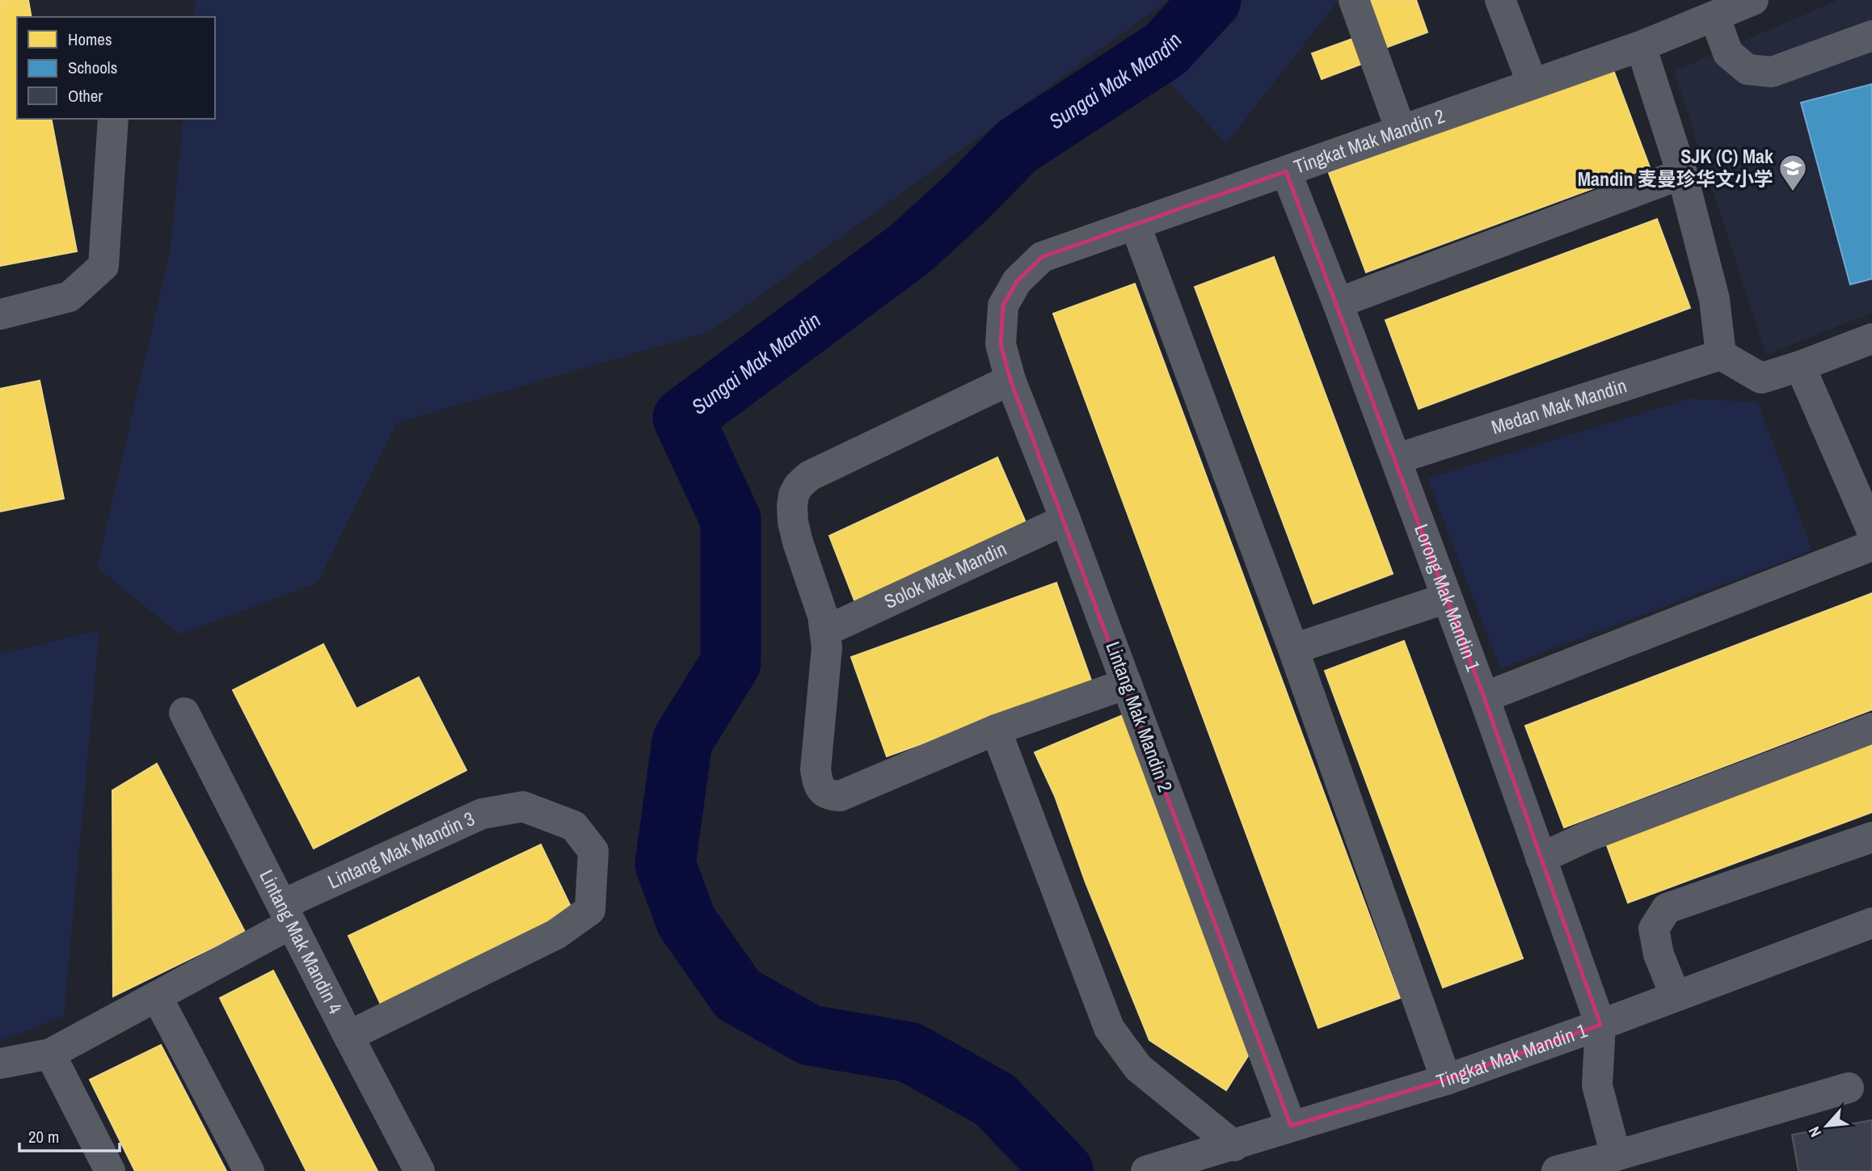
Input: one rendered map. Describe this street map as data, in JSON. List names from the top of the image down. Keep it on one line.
{"streets":{"street":["Tingkat Mak Mandin 2","Medan Mak Mandin","Solok Mak Mandin","Lorong Mak Mandin 1","Lintang Mak Mandin 2","Lintang Mak Mandin 3","Lintang Mak Mandin 4","Tingkat Mak Mandin 1"]},"crossings":[["Tingkat Mak Mandin 2","Lorong Mak Mandin 1"],["Tingkat Mak Mandin 2","Lintang Mak Mandin 2"],["Medan Mak Mandin","Lorong Mak Mandin 1"],["Solok Mak Mandin","Lintang Mak Mandin 2"],["Lorong Mak Mandin 1","Tingkat Mak Mandin 1"],["Lintang Mak Mandin 2","Tingkat Mak Mandin 1"],["Lintang Mak Mandin 3","Lintang Mak Mandin 4"]],"water":["Sungai Mak Mandin"],"places":{"school or university":["SJK (C) Mak Mandin 麦曼珍华文小学"]},"legend":["Homes","Schools","Other"],"scale_bar":"20 m","north":"bottom left"}
